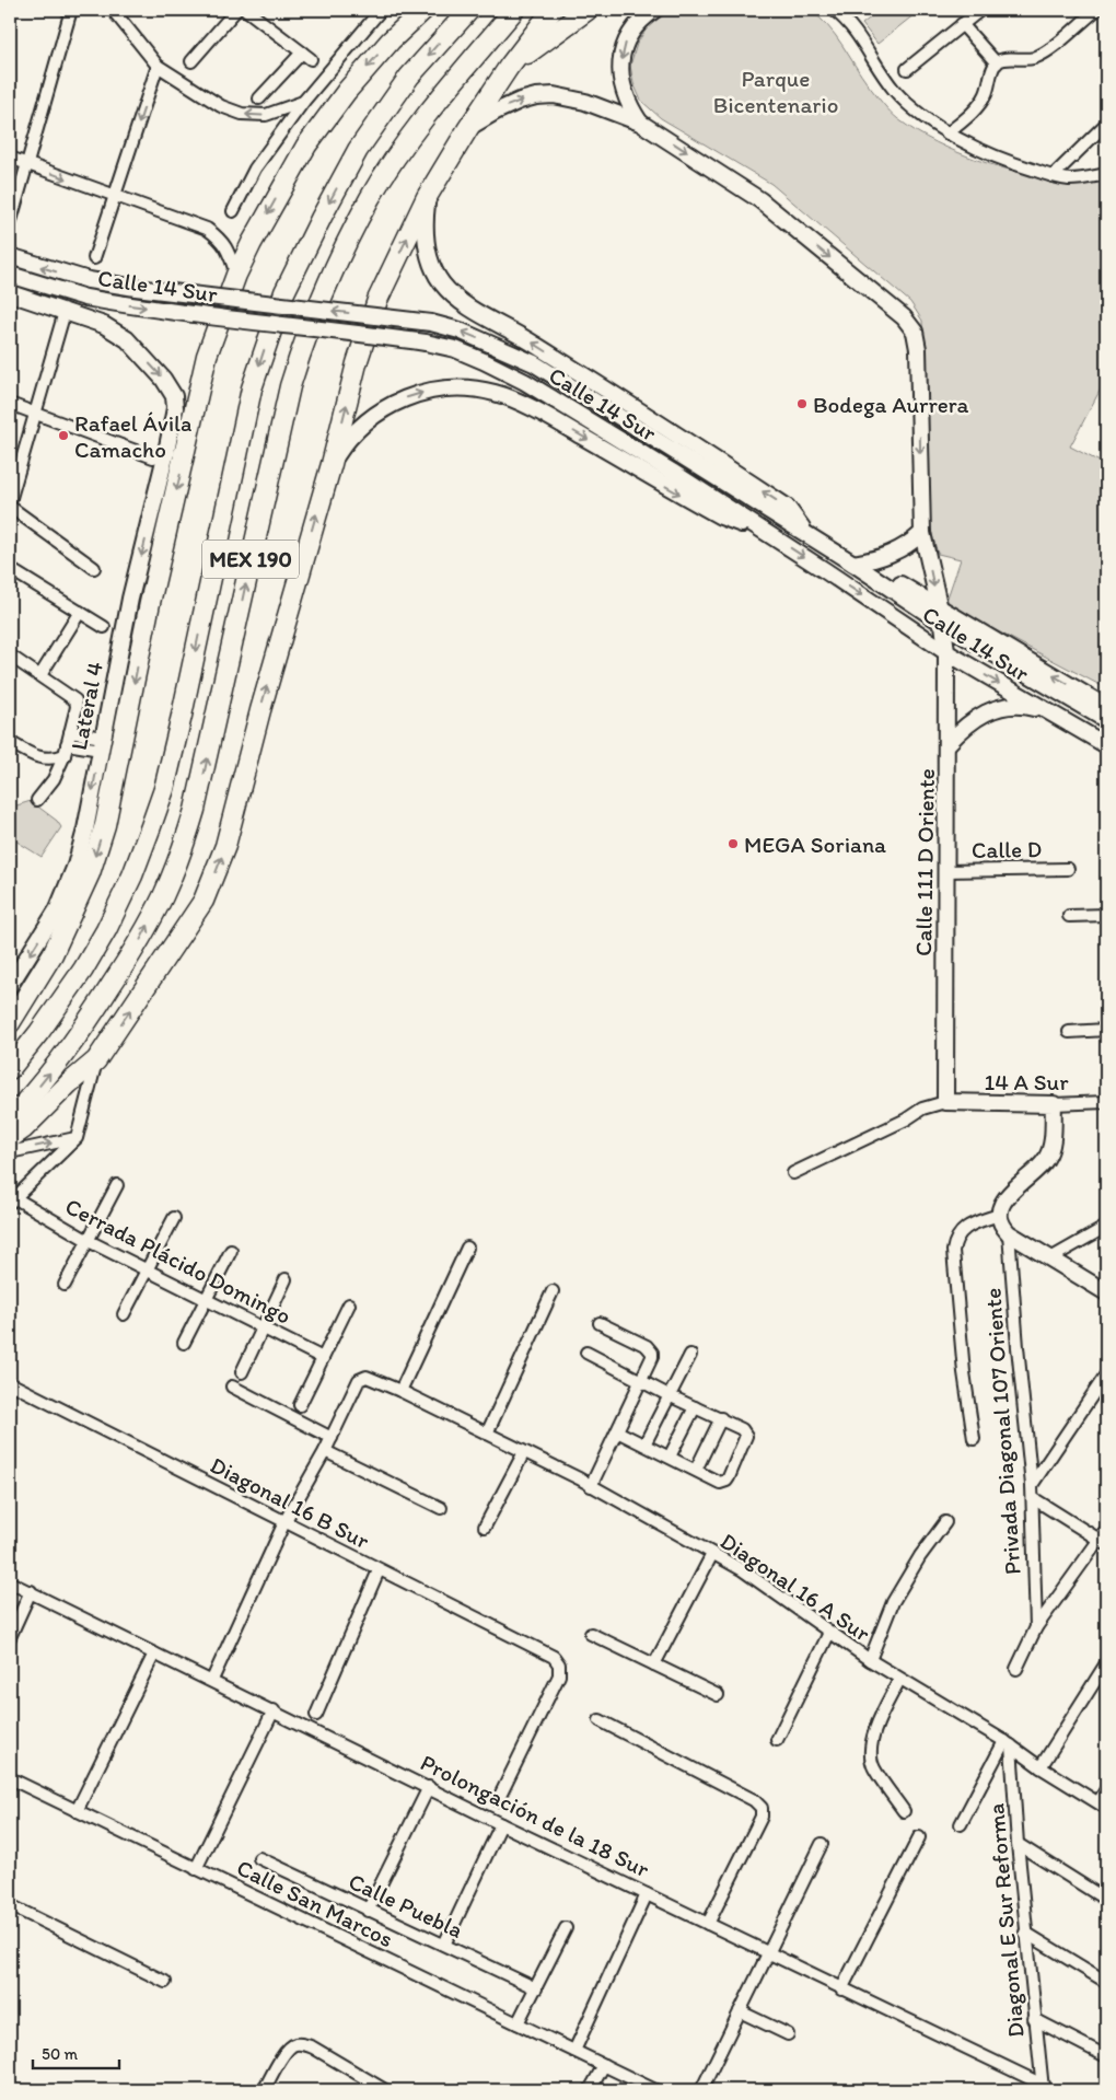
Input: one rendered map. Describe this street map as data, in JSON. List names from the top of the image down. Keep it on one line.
{"streets":{"highway":["MEX 190"],"main road":["Calle 14 Sur","Lateral 4","Calle 111 D Oriente","14 A Sur"],"street":["Calle D","Cerrada Plácido Domingo","Privada Diagonal 107 Oriente","Diagonal 16 B Sur","Diagonal 16 A Sur","Prolongación de la 18 Sur","Calle San Marcos","Calle Puebla","Diagonal E Sur Reforma"]},"crossings":[["Calle 14 Sur","Calle 111 D Oriente"],["Calle D","Calle 111 D Oriente"],["Calle 111 D Oriente","14 A Sur"],["Diagonal 16 A Sur","Diagonal E Sur Reforma"],["Prolongación de la 18 Sur","Diagonal E Sur Reforma"]],"one_way":["Lateral 4","Calle 111 D Oriente"],"parks":["Parque Bicentenario"],"places":["Bodega Aurrera","Rafael Ávila Camacho","MEGA Soriana"],"scale_bar":"50 m"}
